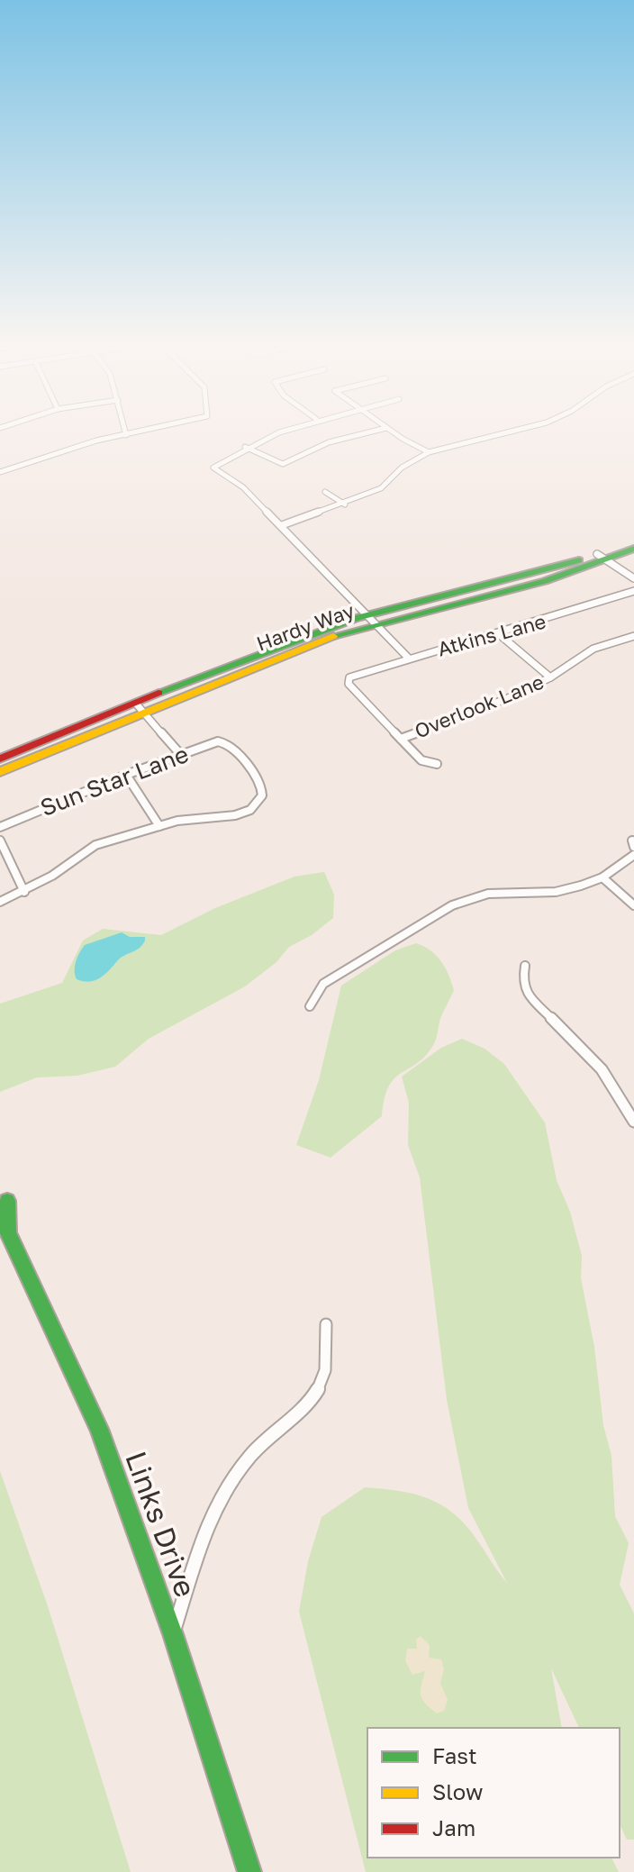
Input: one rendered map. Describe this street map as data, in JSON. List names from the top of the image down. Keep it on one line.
{"streets":{"main road":["Hardy Way","Links Drive"],"street":["Atkins Lane","Overlook Lane","Sun Star Lane"]},"crossings":[["Atkins Lane","Overlook Lane"]],"legend":["Fast","Slow","Jam"]}
